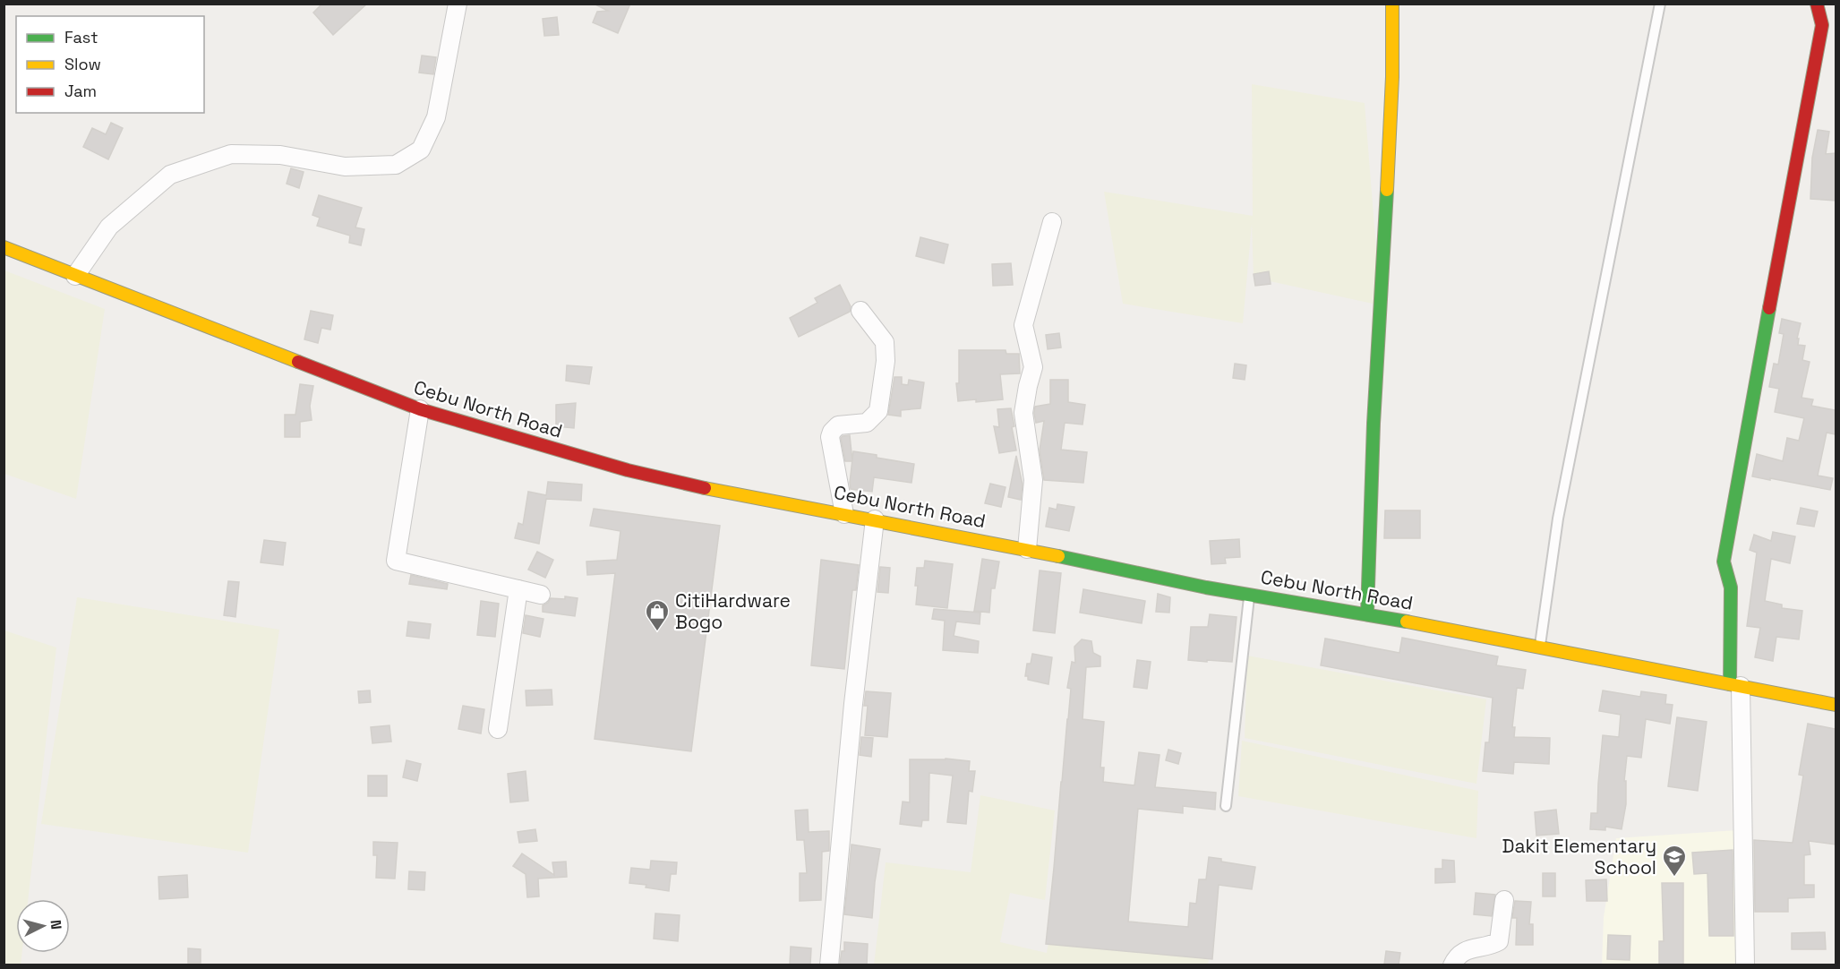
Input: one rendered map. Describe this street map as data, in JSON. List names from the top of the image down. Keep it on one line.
{"streets":{"main road":["Cebu North Road"]},"places":{"shop":["CitiHardware Bogo"],"school or university":["Dakit Elementary School"]},"legend":["Fast","Slow","Jam"],"north":"right"}
